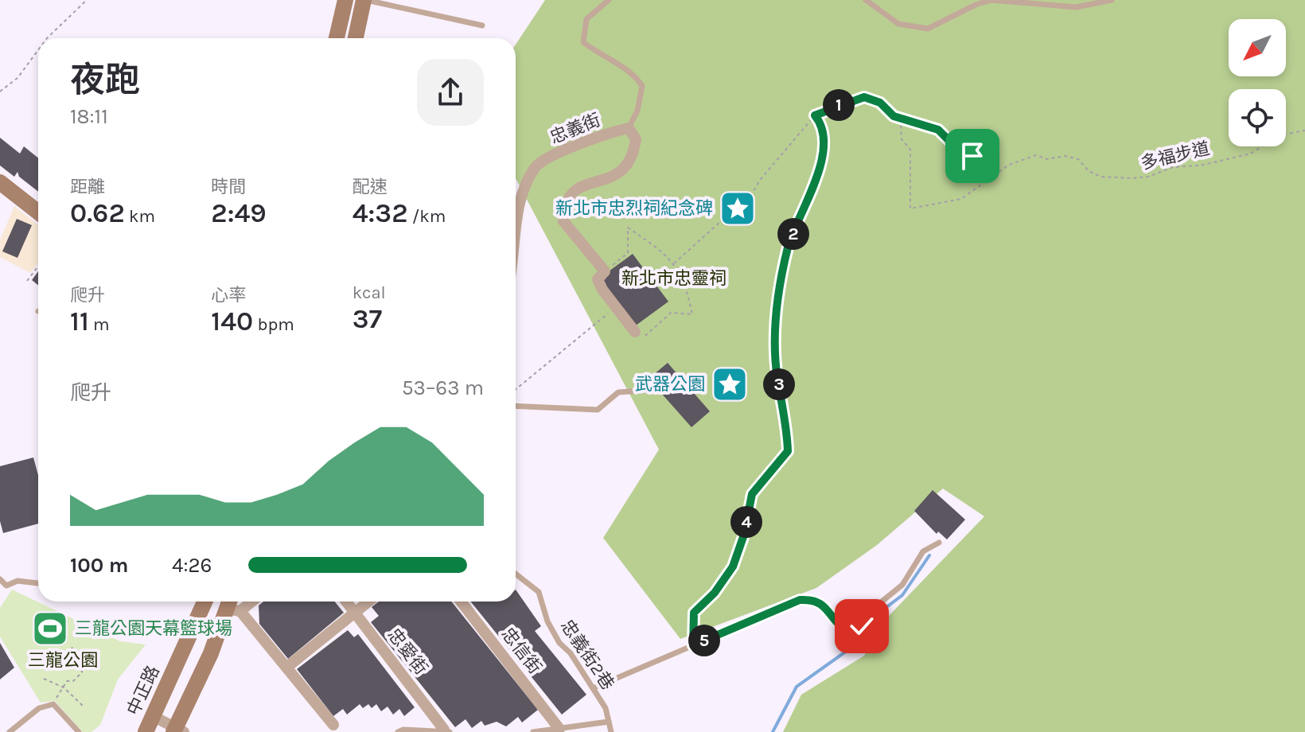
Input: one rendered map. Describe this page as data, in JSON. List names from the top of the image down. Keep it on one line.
{"streets":{"main road":["中正路"],"street":["忠義街","忠信街","忠愛街"],"lane":["忠義街2巷"],"path":["多福步道"]},"parks":["新北市忠靈祠","三龍公園"],"places":{"place":["新北市忠烈祠紀念碑","武器公園"],"sports":["三龍公園天幕籃球場"]},"north":"bottom left","page":{"heading":["夜跑","18:11"],"pins":["1","2","3","4","5"],"stats":[["距離","0.62 km"],["時間","2:49"],["配速","4:32 /km"],["爬升","11 m"],["心率","140 bpm"],["kcal","37"]],"chart":["爬升","53–63 m"],"list":[{"name":"100 m","note":"4:26"}]}}
